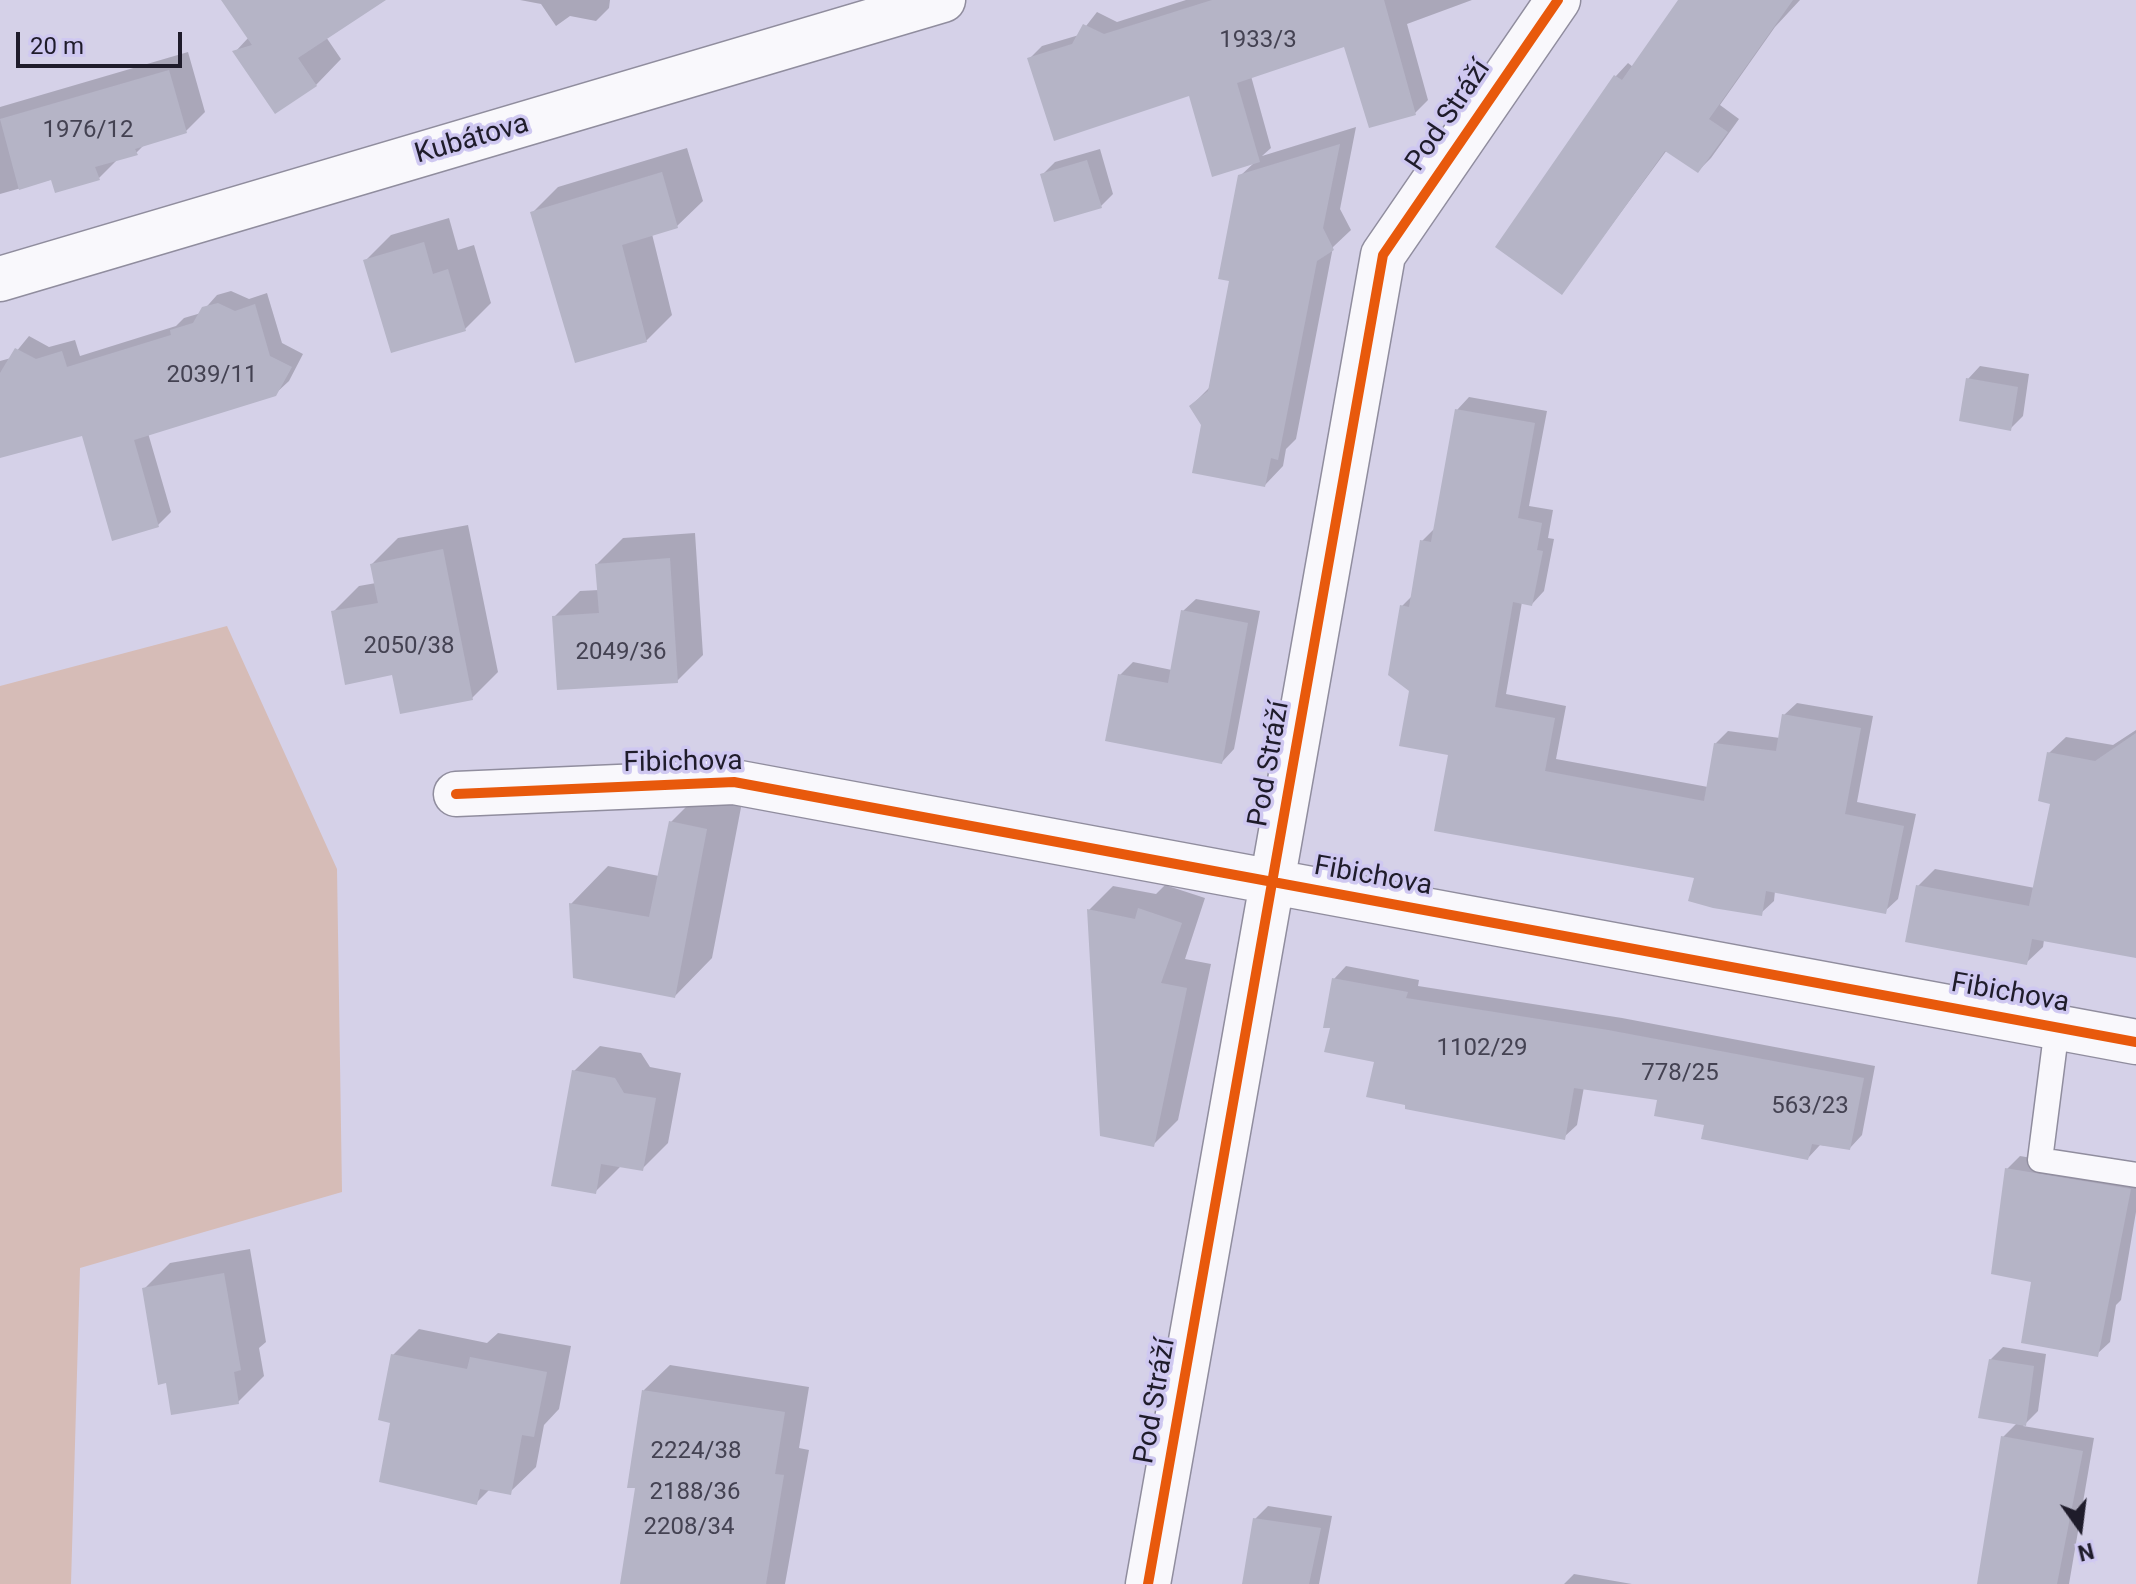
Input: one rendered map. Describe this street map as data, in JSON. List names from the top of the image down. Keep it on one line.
{"streets":{"street":["Pod Stráží","Kubátova","Fibichova"]},"crossings":[["Pod Stráží","Fibichova"]],"house_numbers":["1933/3","1976/12","2039/11","2050/38","2049/36","1102/29","778/25","563/23","2224/38","2188/36","2208/34"],"scale_bar":"20 m","north":"bottom"}
